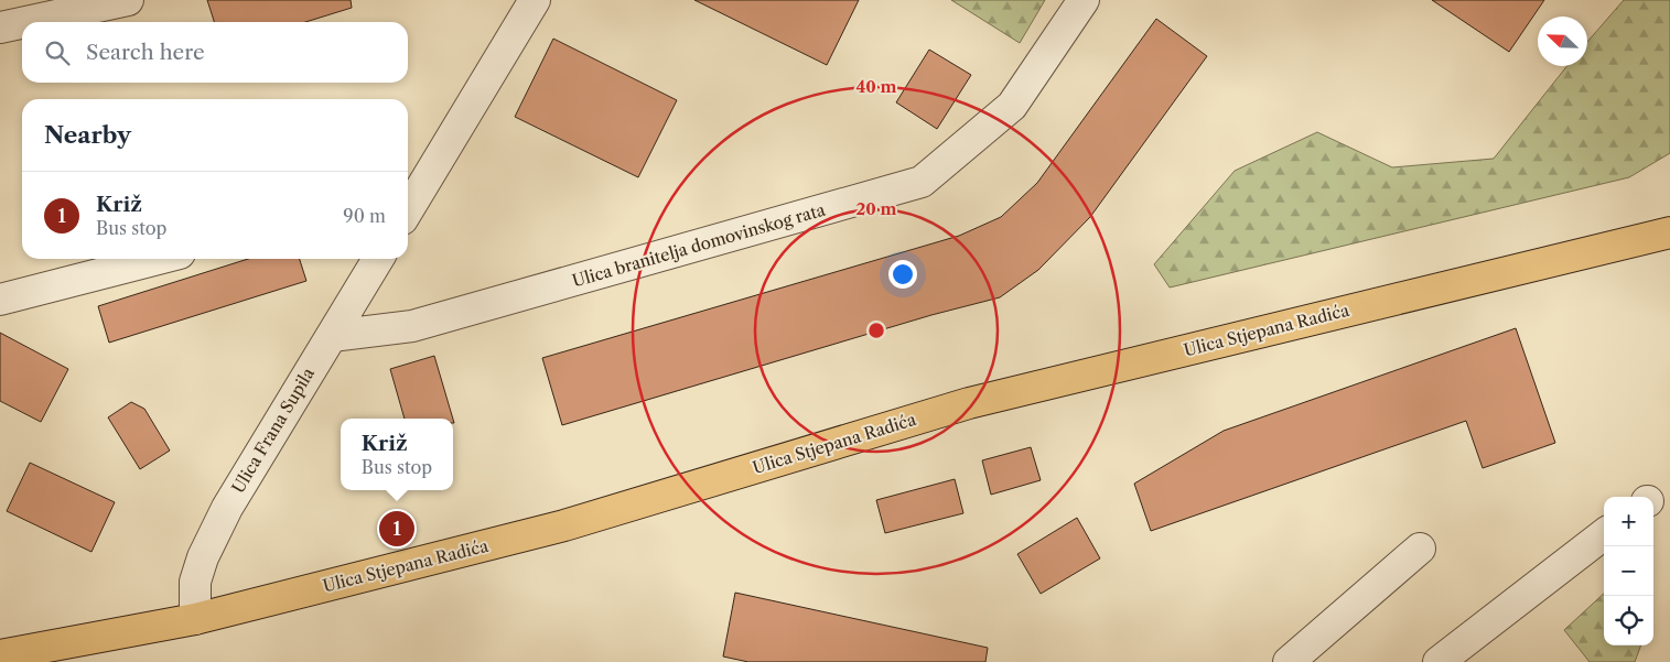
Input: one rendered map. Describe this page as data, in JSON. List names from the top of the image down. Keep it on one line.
{"streets":{"main road":["Ulica Stjepana Radića"],"street":["Ulica branitelja domovinskog rata","Ulica Frana Supila"]},"crossings":[["Ulica branitelja domovinskog rata","Ulica Frana Supila"],["Ulica Stjepana Radića","Ulica Frana Supila"]],"north":"top left","page":{"search":"Search here","heading":"Nearby","list":[{"mark":"1","name":"Križ","note":"Bus stop","value":"90 m"}],"popup":["Križ","Bus stop"],"map_buttons":["+","−"],"pins":"1"},"rings":["40 m","20 m"]}
